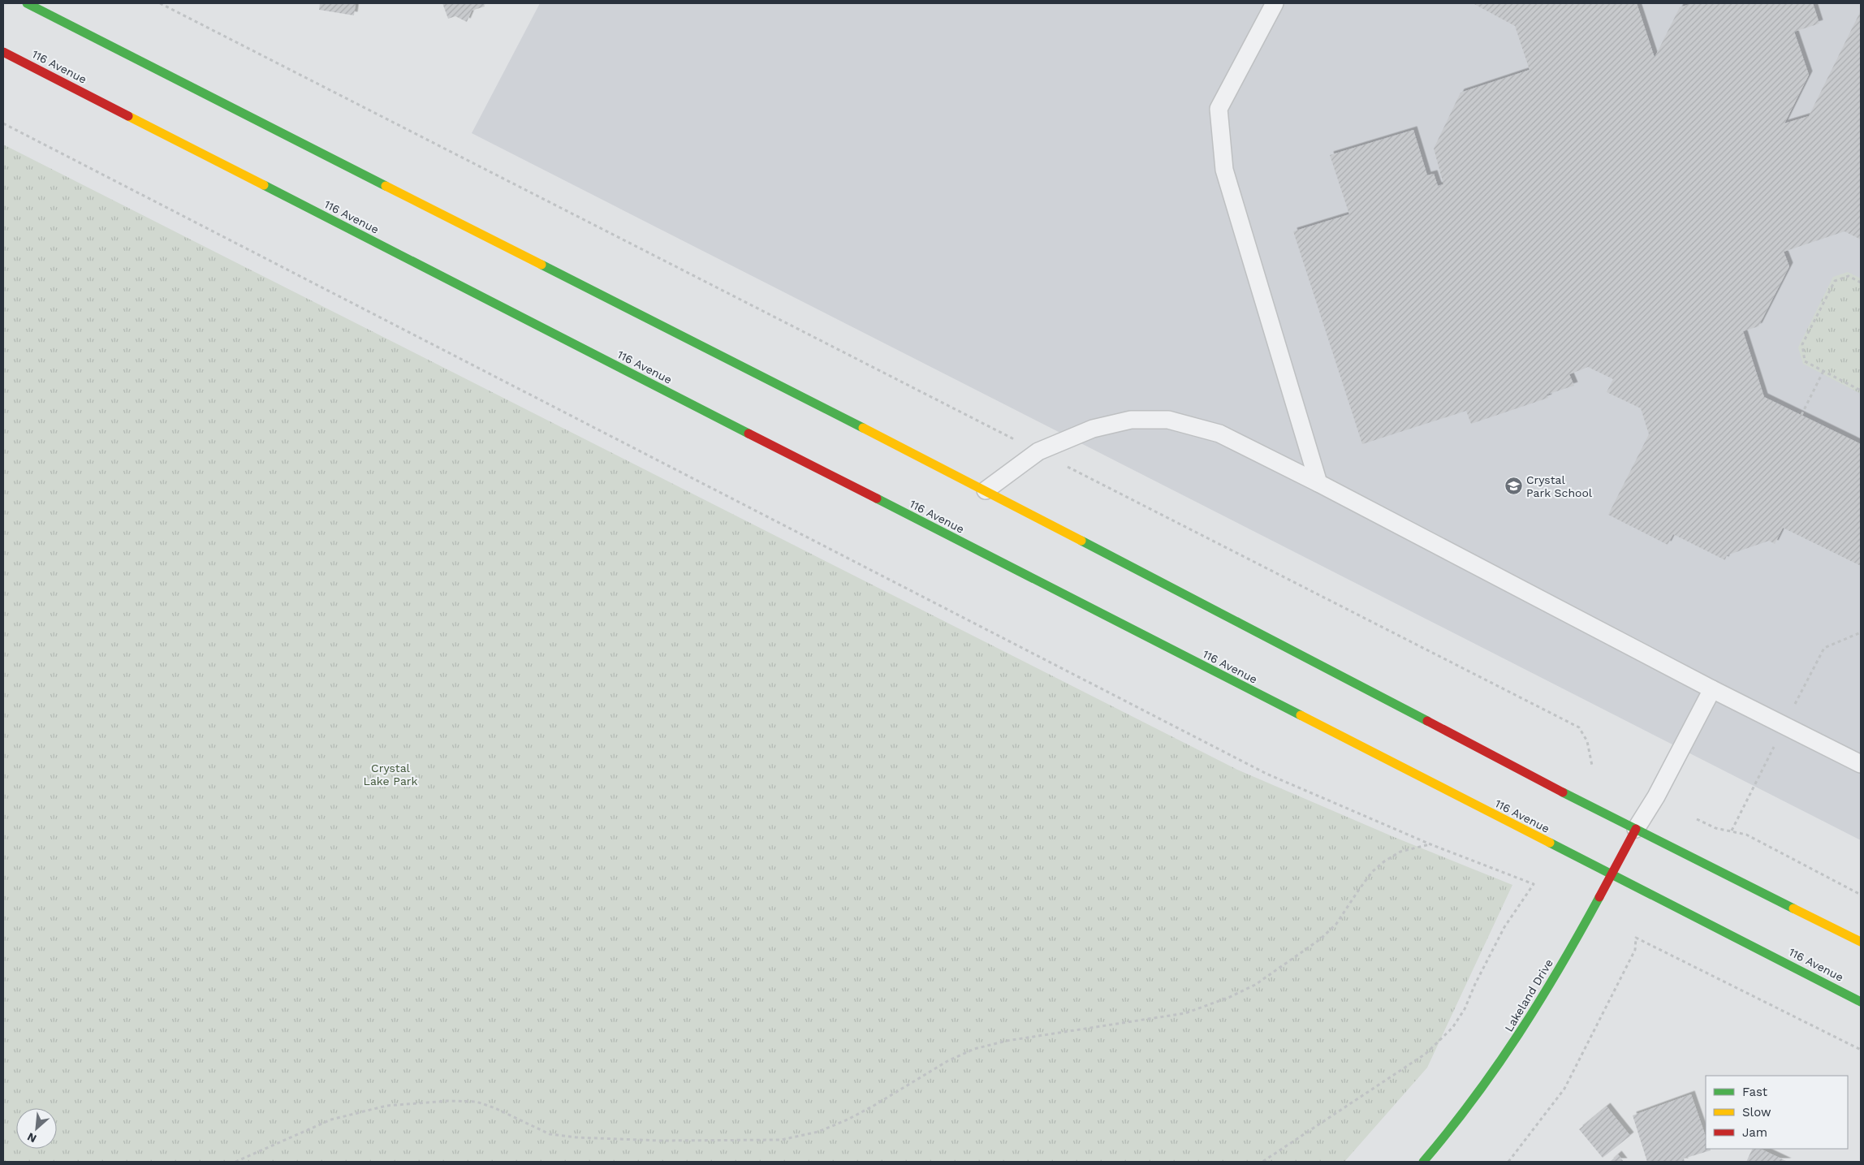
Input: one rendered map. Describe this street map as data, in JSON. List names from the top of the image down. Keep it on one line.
{"streets":{"main road":["116 Avenue","Lakeland Drive"]},"crossings":[["116 Avenue","Lakeland Drive"]],"parks":["Crystal Lake Park"],"places":{"school or university":["Crystal Park School"]},"legend":["Fast","Slow","Jam"],"north":"bottom left"}
